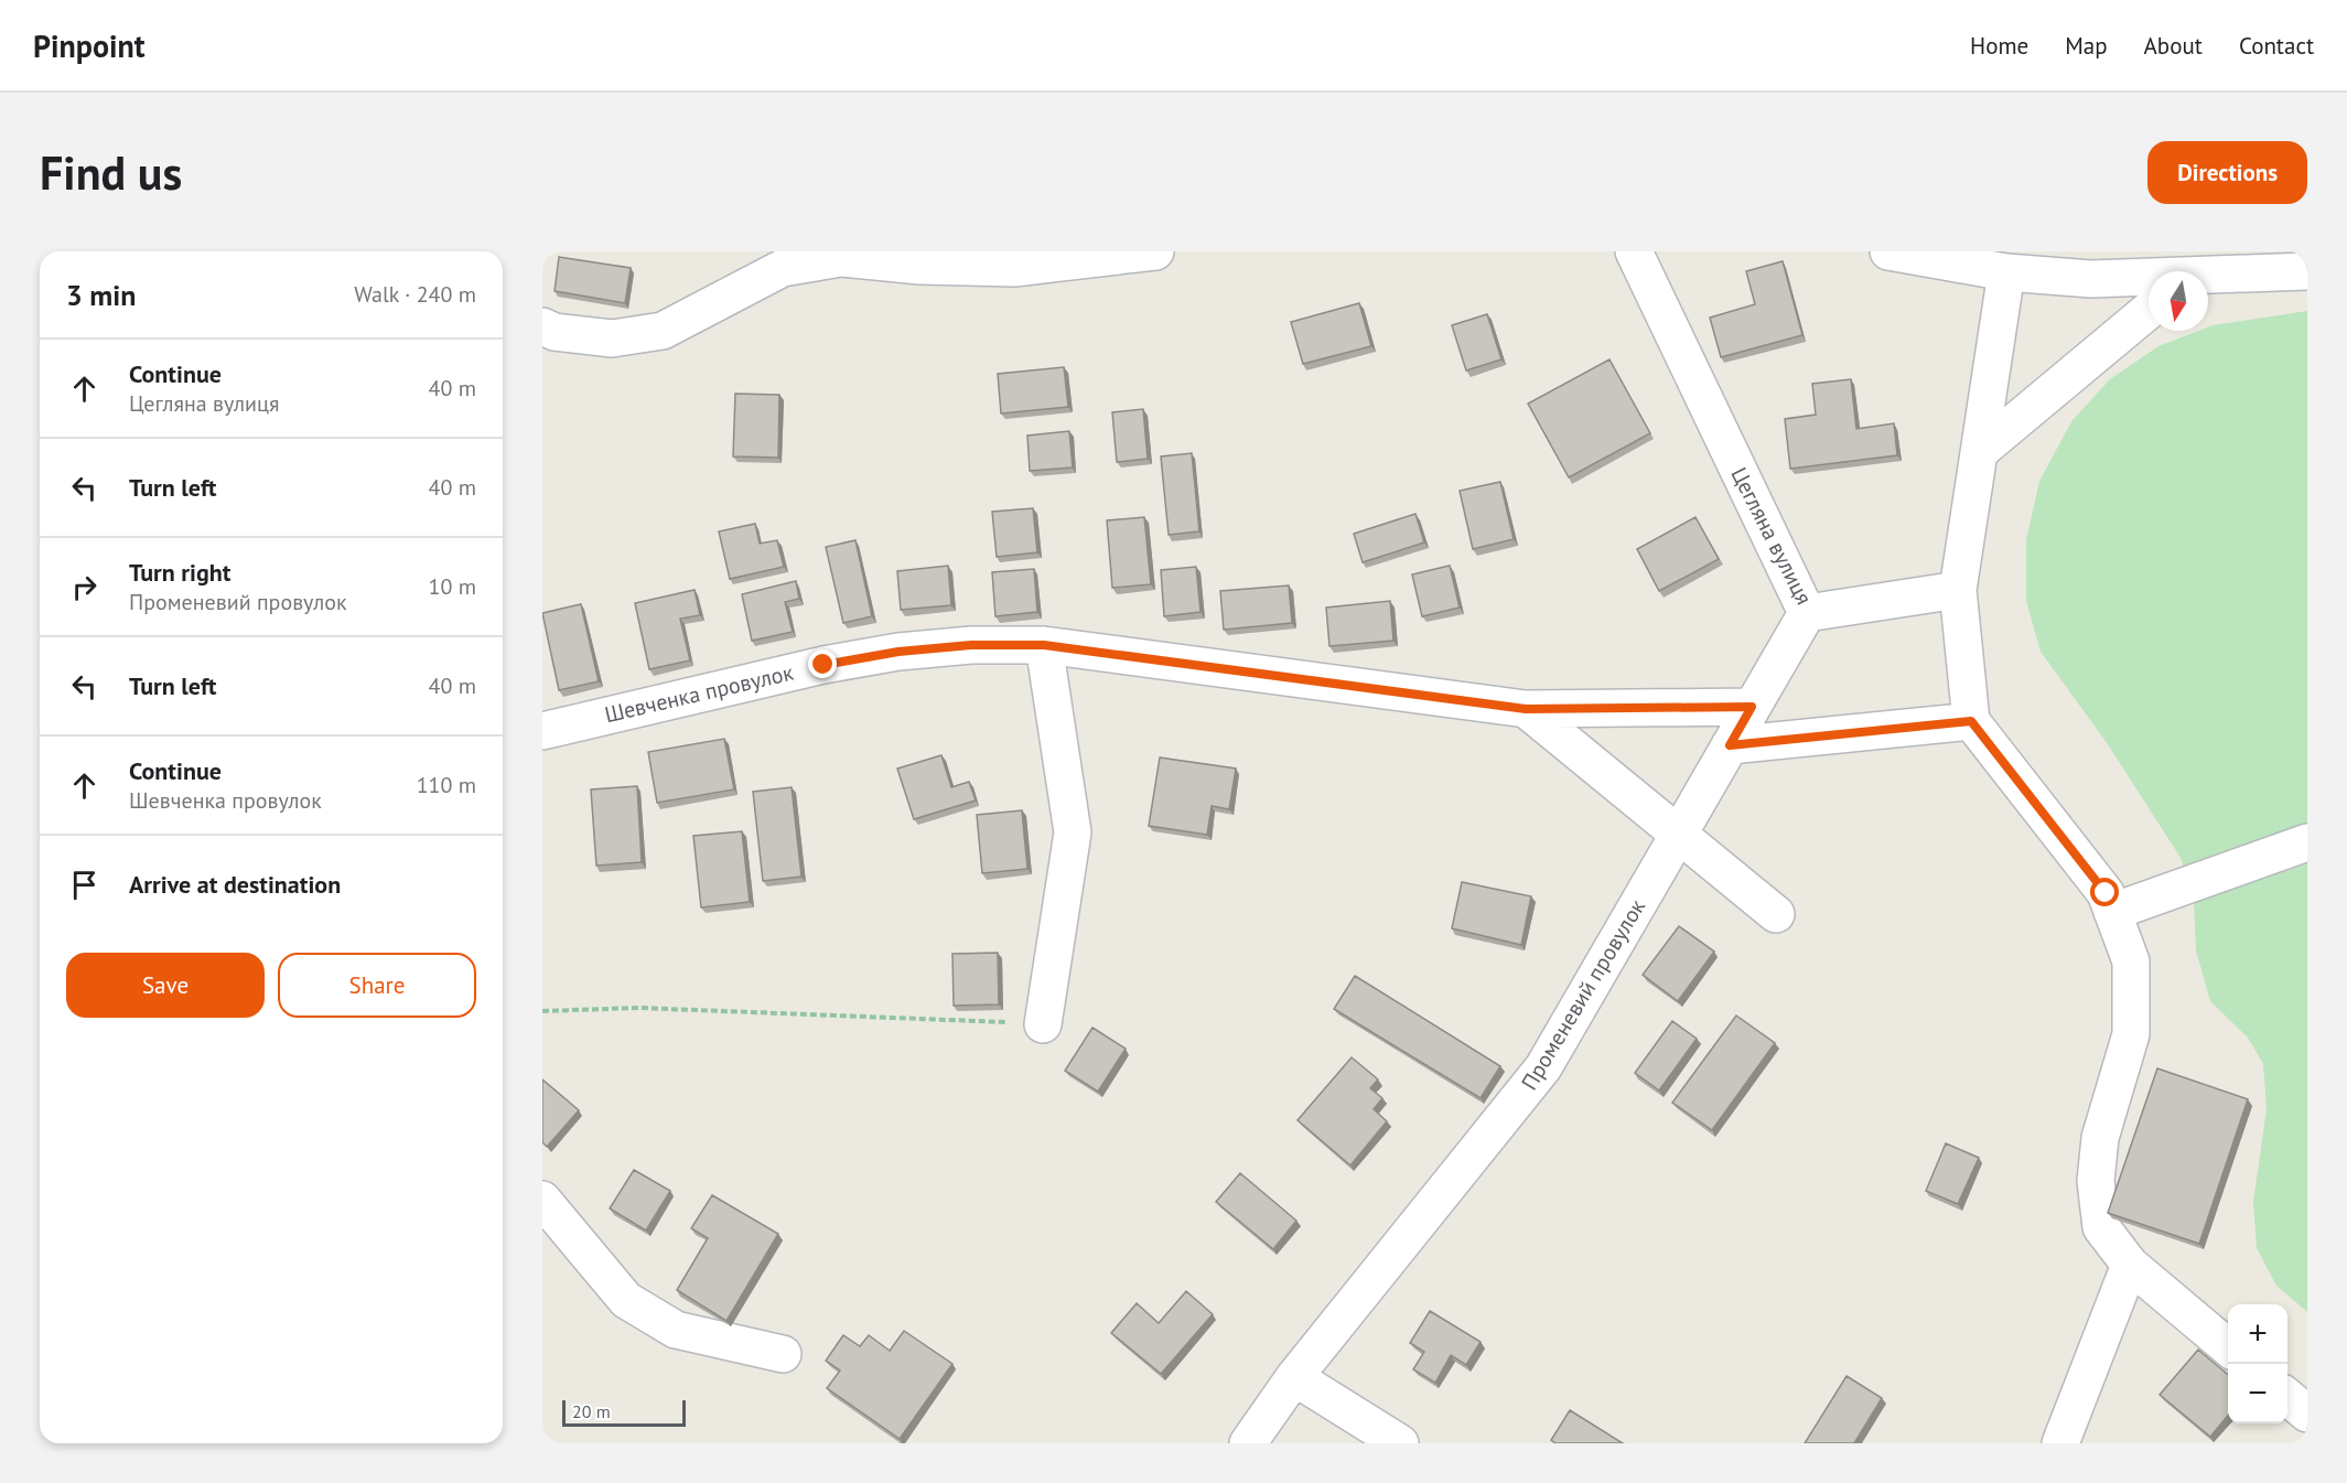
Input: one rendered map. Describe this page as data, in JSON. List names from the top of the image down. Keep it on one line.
{"streets":{"street":["Цегляна вулиця","Шевченка провулок","Променевий провулок"]},"crossings":[["Цегляна вулиця","Променевий провулок"],["Шевченка провулок","Променевий провулок"]],"scale_bar":"20 m","north":"bottom","page":{"header":"Pinpoint","nav":["Home","Map","About","Contact"],"buttons":["Directions",["Save","Share"]],"title":"Find us","heading":["3 min","Walk · 240 m"],"list":[["Continue","Цегляна вулиця","40 m"],["Turn left","40 m"],["Turn right","Променевий провулок","10 m"],["Turn left","40 m"],["Continue","Шевченка провулок","110 m"],"Arrive at destination"],"map_buttons":["+","−"],"scale":"20 m"}}
